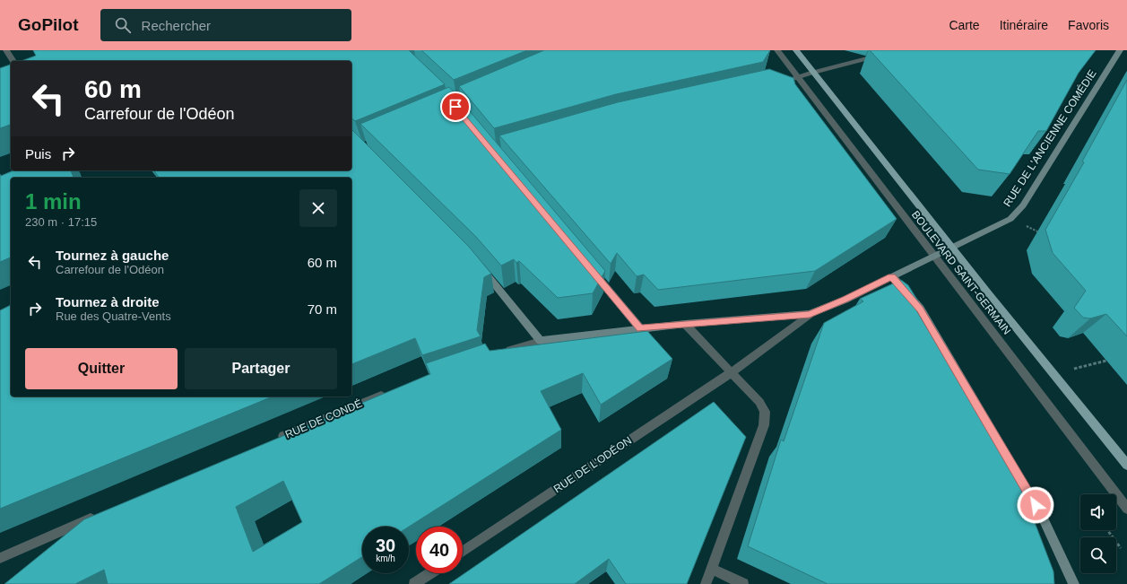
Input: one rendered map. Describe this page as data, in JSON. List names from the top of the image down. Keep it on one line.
{"streets":{"main road":["BOULEVARD SAINT-GERMAIN"],"street":["RUE DE L'ANCIENNE COMÉDIE","RUE DE CONDÉ","RUE DE L'ODÉON"]},"crossings":[["RUE DE L'ANCIENNE COMÉDIE","BOULEVARD SAINT-GERMAIN"],["RUE DE L'ANCIENNE COMÉDIE","RUE DE L'ODÉON"]],"page":{"header":"GoPilot","search":"Rechercher","nav":["Carte","Itinéraire","Favoris"],"turn":["60 m","Carrefour de l'Odéon"],"then":"Puis","heading":["1 min","230 m · 17:15"],"list":[{"name":"Tournez à gauche","note":"Carrefour de l'Odéon","value":"60 m"},{"name":"Tournez à droite","note":"Rue des Quatre-Vents","value":"70 m"}],"buttons":["Quitter","Partager"],"speed":"30 km/h","limit":"40"}}
